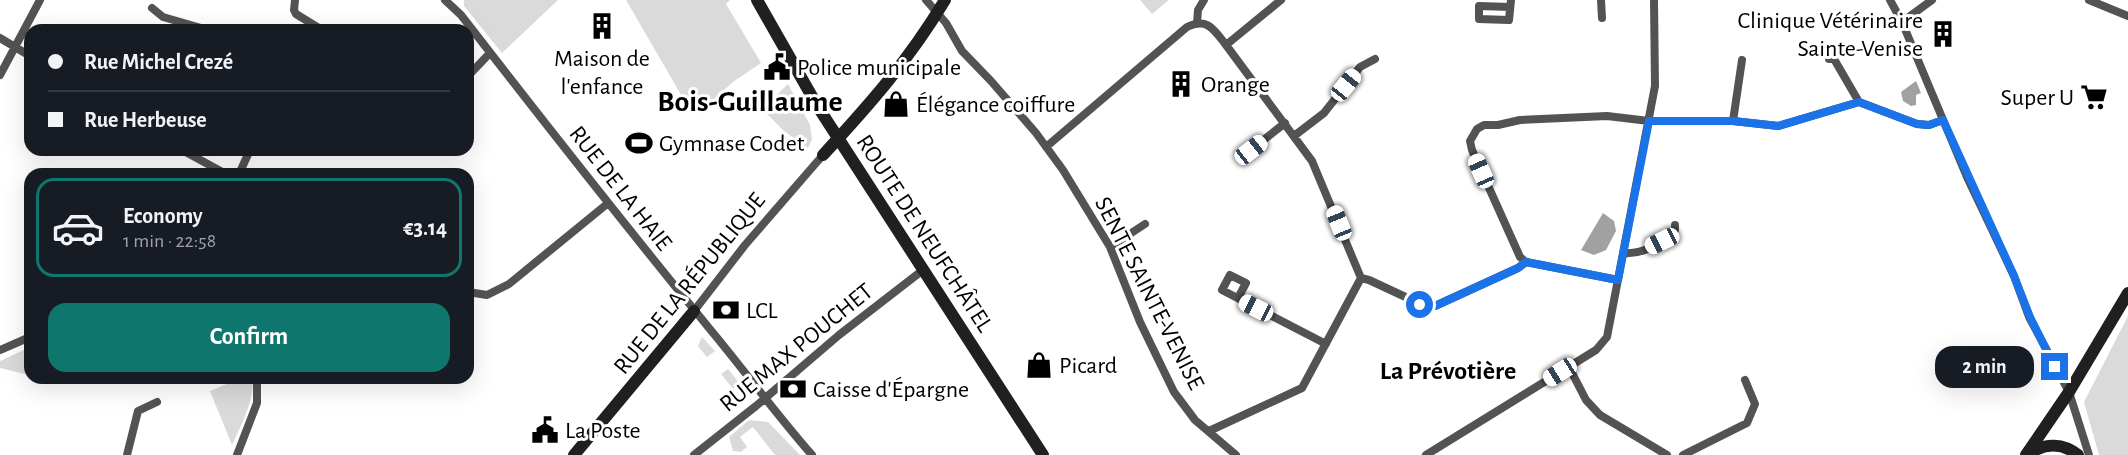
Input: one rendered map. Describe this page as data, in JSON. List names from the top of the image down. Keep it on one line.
{"streets":{"main road":["ROUTE DE NEUFCHÂTEL","RUE DE LA RÉPUBLIQUE"],"street":["RUE DE LA HAIE","SENTE SAINTE-VENISE","RUE MAX POUCHET"]},"crossings":[["RUE DE LA HAIE","RUE DE LA RÉPUBLIQUE"],["RUE DE LA HAIE","RUE MAX POUCHET"],["ROUTE DE NEUFCHÂTEL","RUE DE LA RÉPUBLIQUE"],["ROUTE DE NEUFCHÂTEL","RUE MAX POUCHET"],["RUE DE LA RÉPUBLIQUE","SENTE SAINTE-VENISE"]],"districts":["Bois-Guillaume","La Prévotière"],"places":{"building":["Maison de l'enfance","Clinique Vétérinaire Sainte-Venise","Orange"],"public building":["Police municipale","La Poste"],"supermarket":["Super U"],"shop":["Élégance coiffure","Picard"],"sports":["Gymnase Codet"],"bank":["LCL","Caisse d'Épargne"]},"page":{"banner":["Rue Michel Crezé","Rue Herbeuse"],"list":[{"name":"Economy","note":"1 min · 22:58","value":"€3.14"}],"buttons":"Confirm","bubble":"2 min"}}
